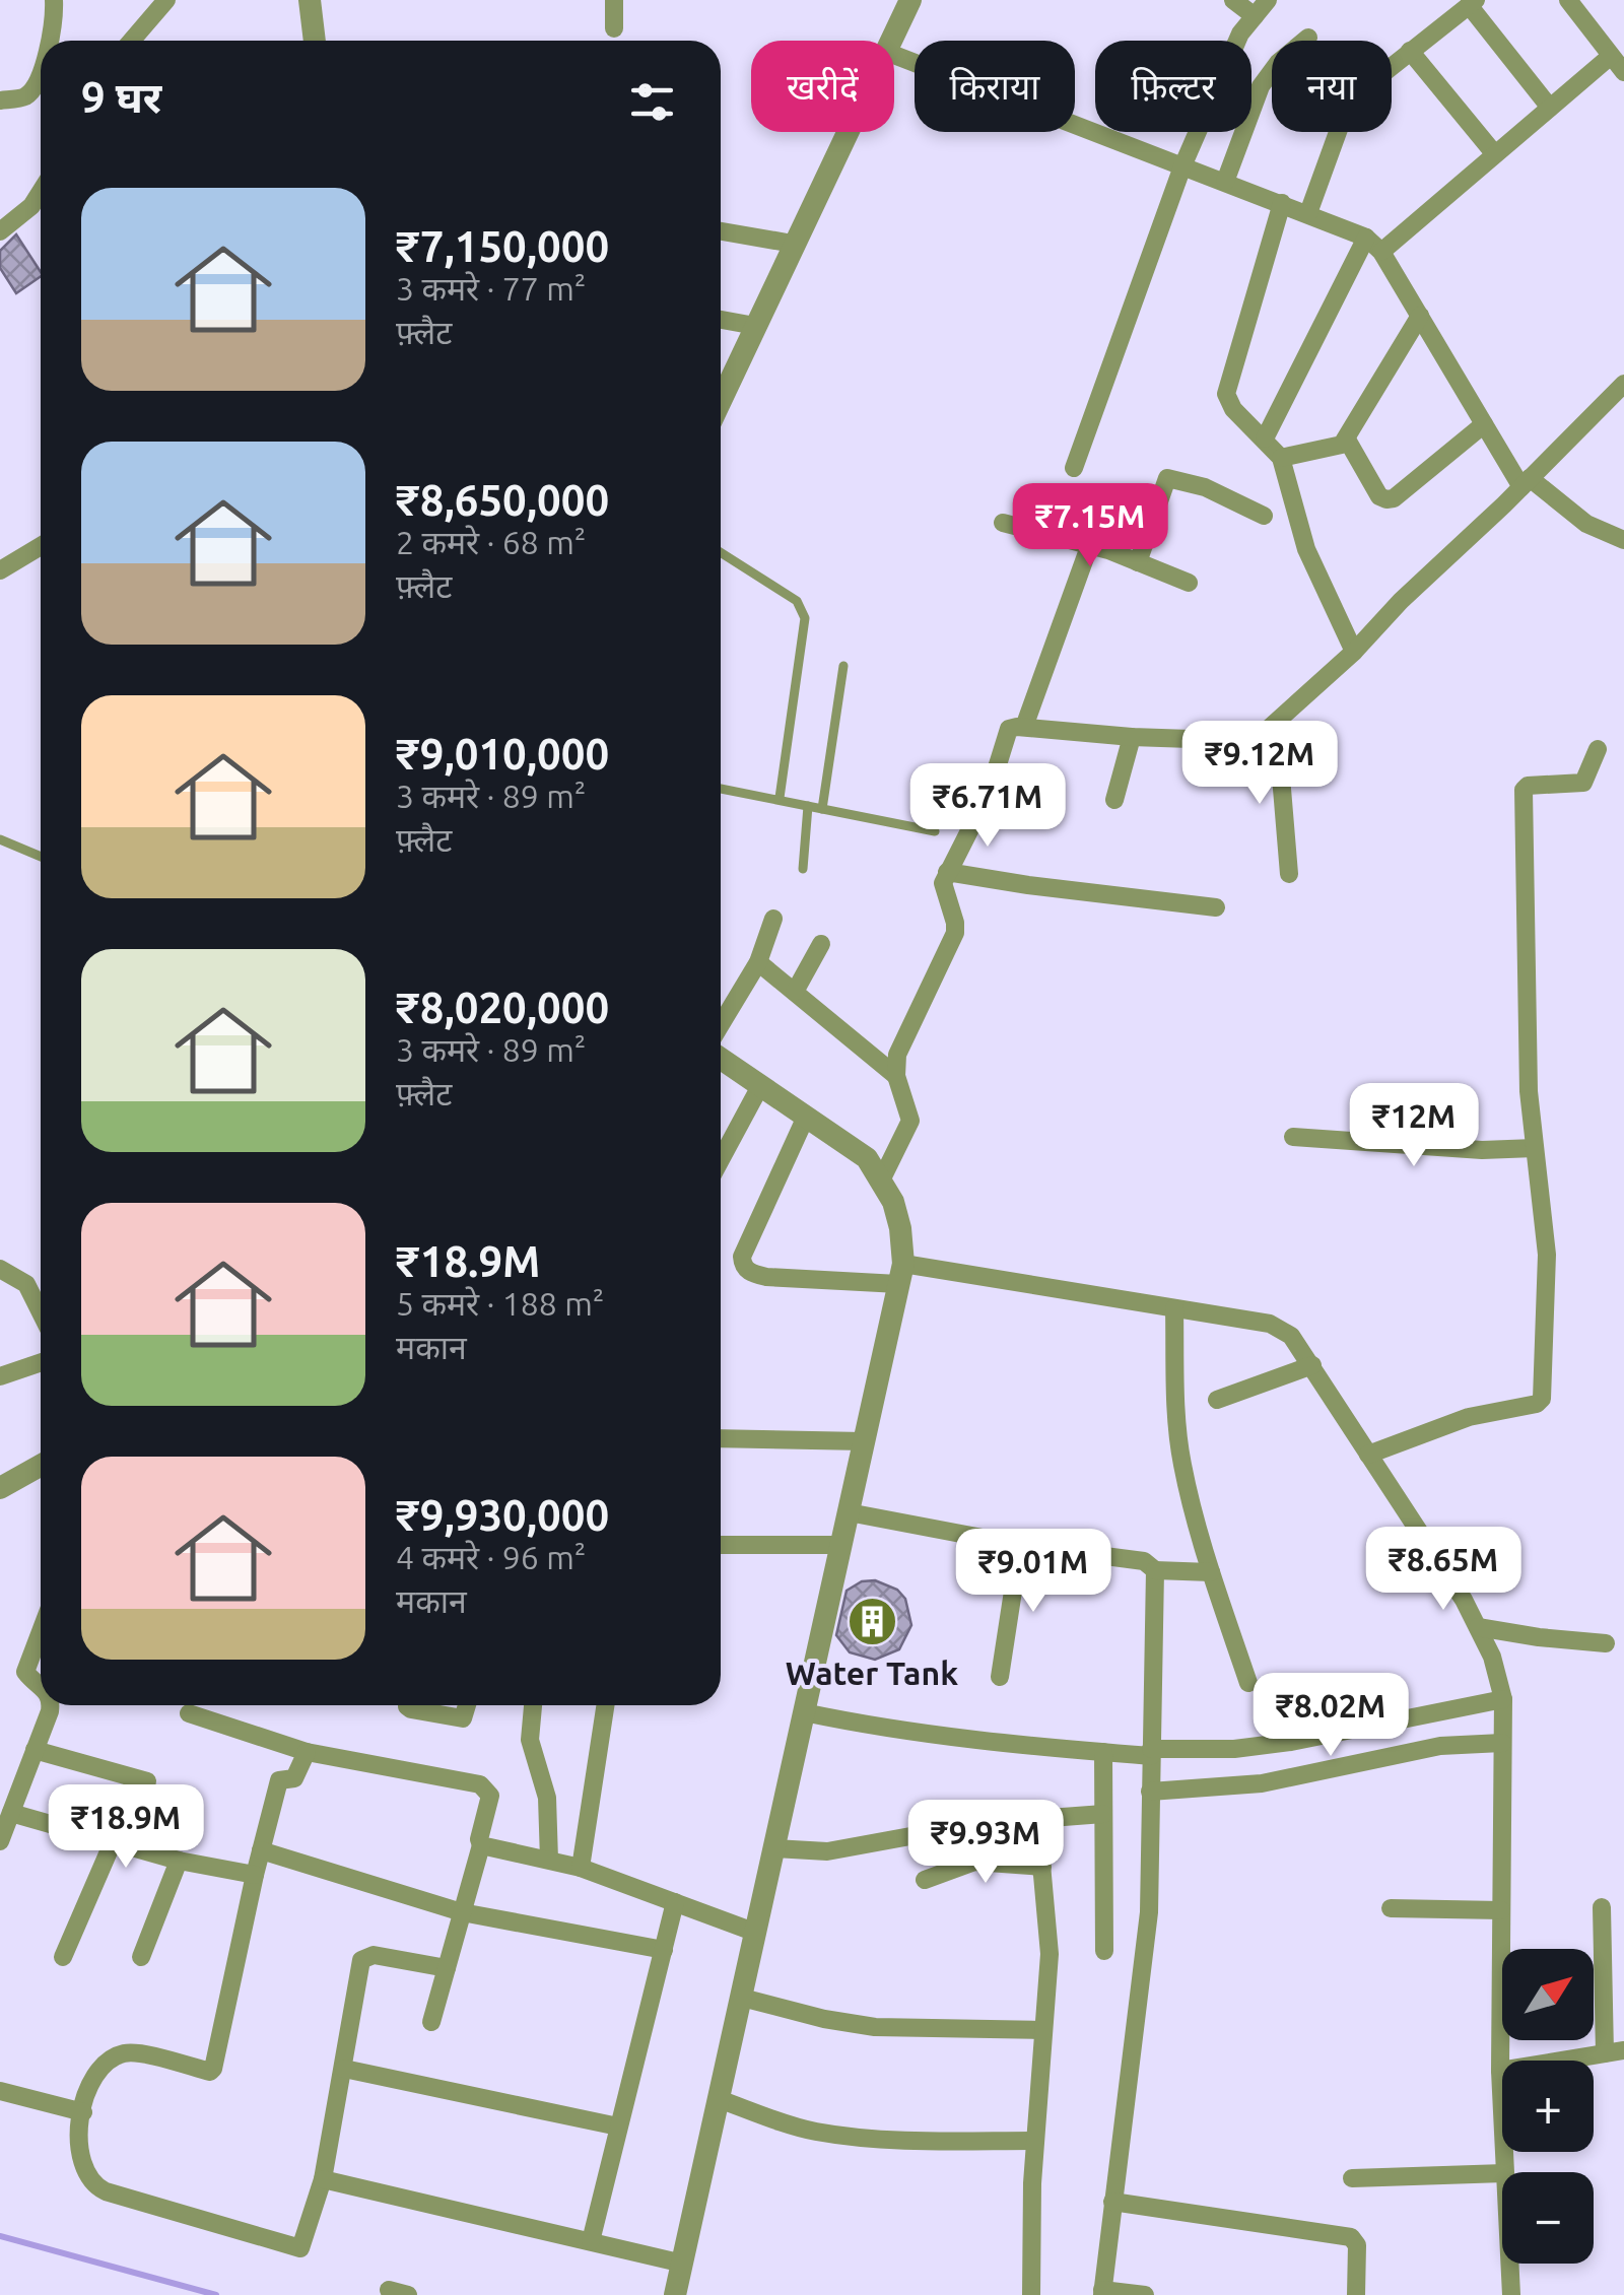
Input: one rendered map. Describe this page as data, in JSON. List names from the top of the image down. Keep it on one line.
{"places":{"building":["Water Tank"]},"north":"top right","page":{"chip":["खरीदें","किराया","फ़िल्टर","नया"],"heading":"9 घर","list":[{"name":"₹7,150,000","note":"3 कमरे · 77 m² · फ़्लैट"},{"name":"₹8,650,000","note":"2 कमरे · 68 m² · फ़्लैट"},{"name":"₹9,010,000","note":"3 कमरे · 89 m² · फ़्लैट"},{"name":"₹8,020,000","note":"3 कमरे · 89 m² · फ़्लैट"},{"name":"₹18.9M","note":"5 कमरे · 188 m² · मकान"},{"name":"₹9,930,000","note":"4 कमरे · 96 m² · मकान"}],"price":["₹7.15M","₹9.12M","₹6.71M","₹12M","₹8.65M","₹9.01M","₹8.02M","₹18.9M","₹9.93M"],"map_buttons":["+","−"]}}
